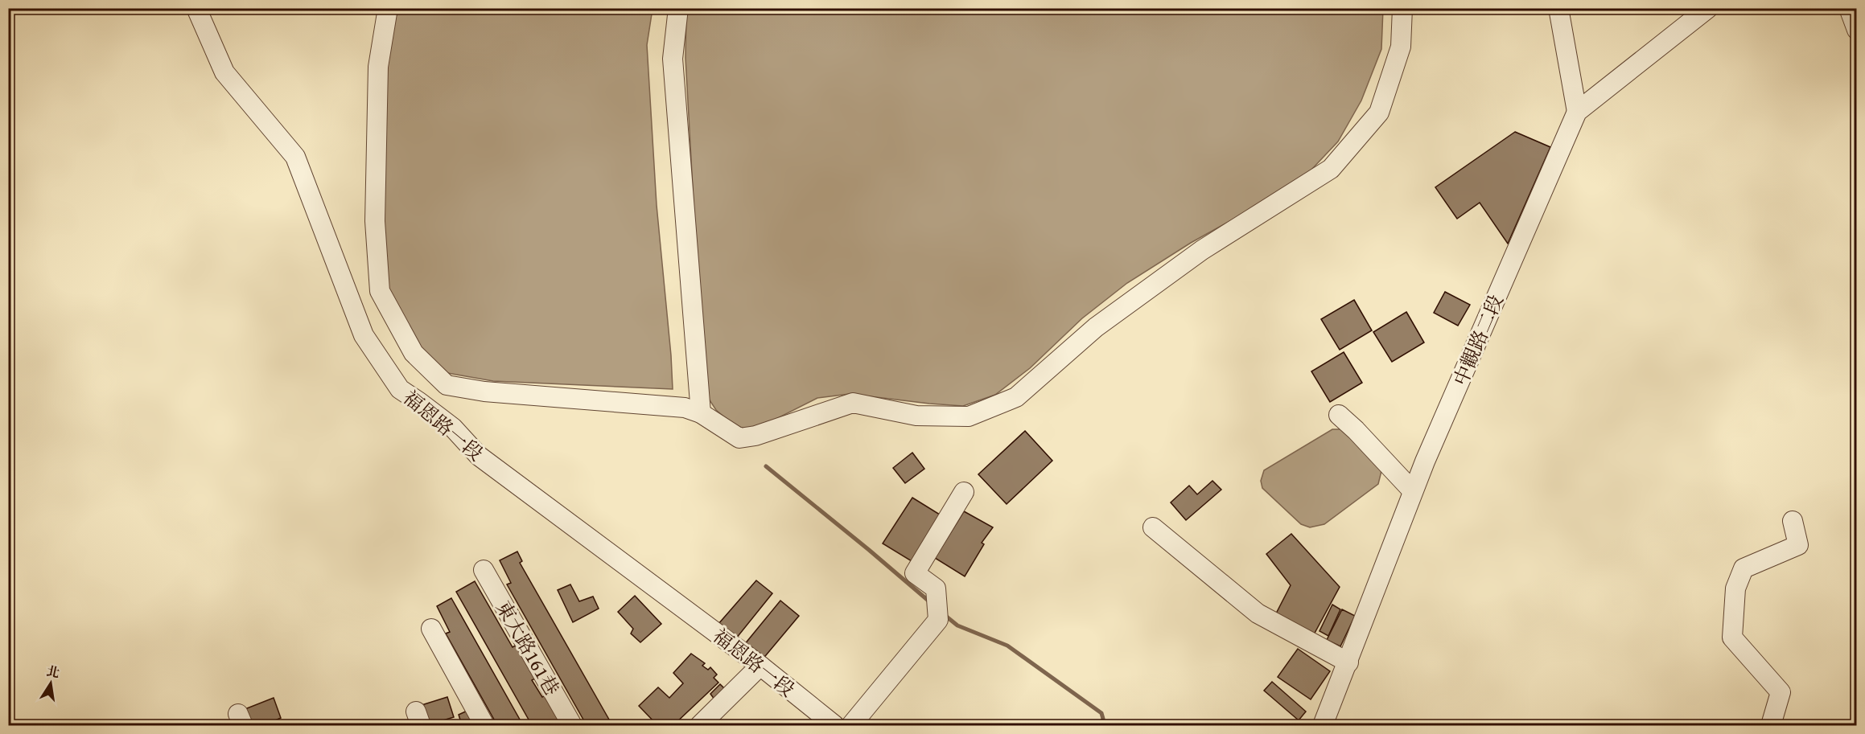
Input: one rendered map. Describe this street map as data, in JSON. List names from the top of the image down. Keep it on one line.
{"streets":{"street":["中觀路二段","福恩路一段","東大路161巷"]},"north":"top"}
